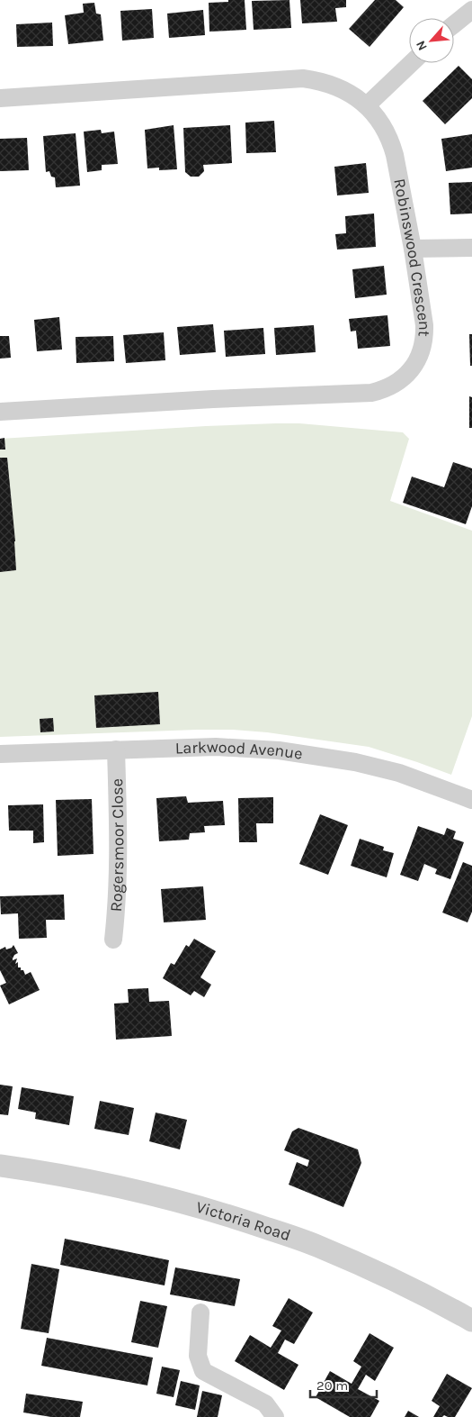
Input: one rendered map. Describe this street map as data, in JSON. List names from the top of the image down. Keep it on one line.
{"streets":{"street":["Robinswood Crescent","Larkwood Avenue","Rogersmoor Close","Victoria Road"]},"crossings":[["Larkwood Avenue","Rogersmoor Close"]],"scale_bar":"20 m","north":"bottom left"}
